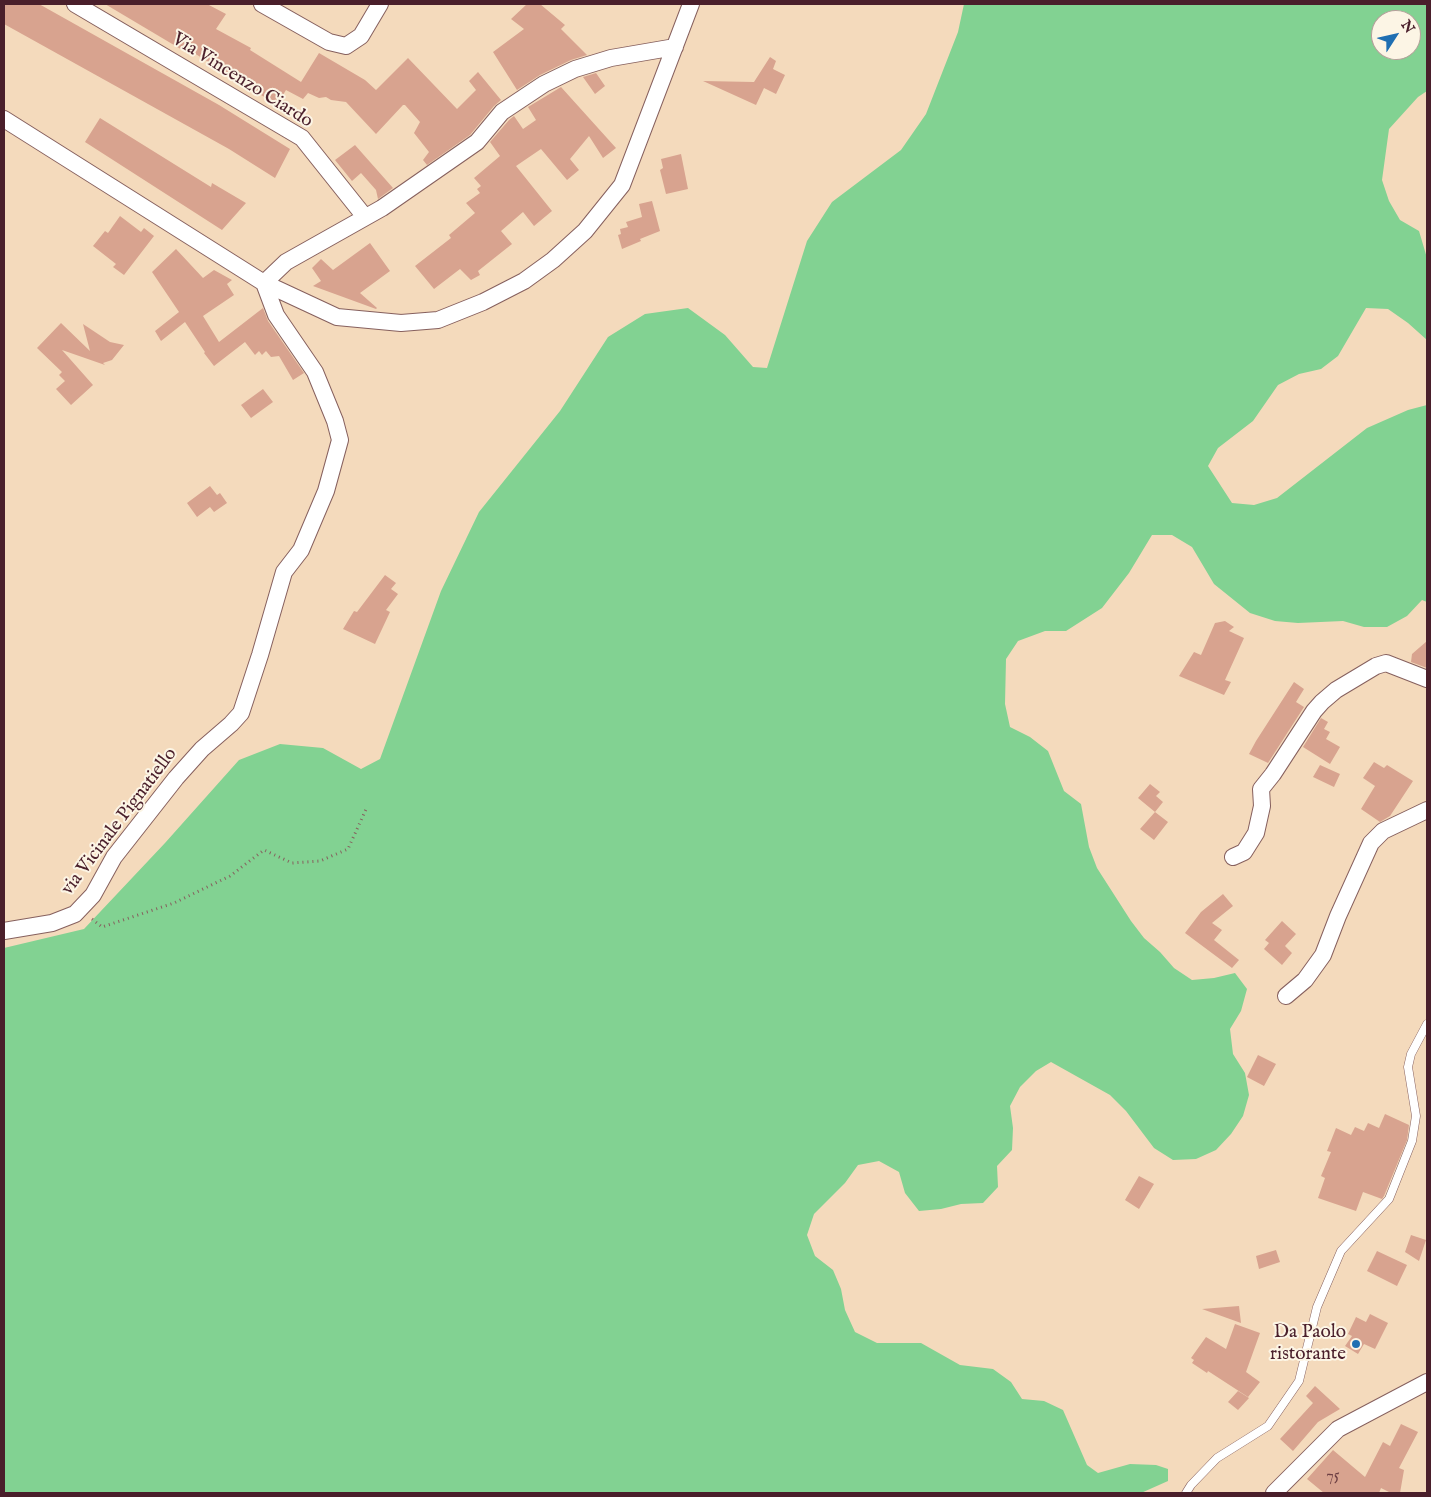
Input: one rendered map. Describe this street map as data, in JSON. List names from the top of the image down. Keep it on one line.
{"streets":{"street":["Via Vincenzo Ciardo","via Vicinale Pignatiello"]},"places":["Da Paolo ristorante"],"house_numbers":["75"],"north":"top right"}
